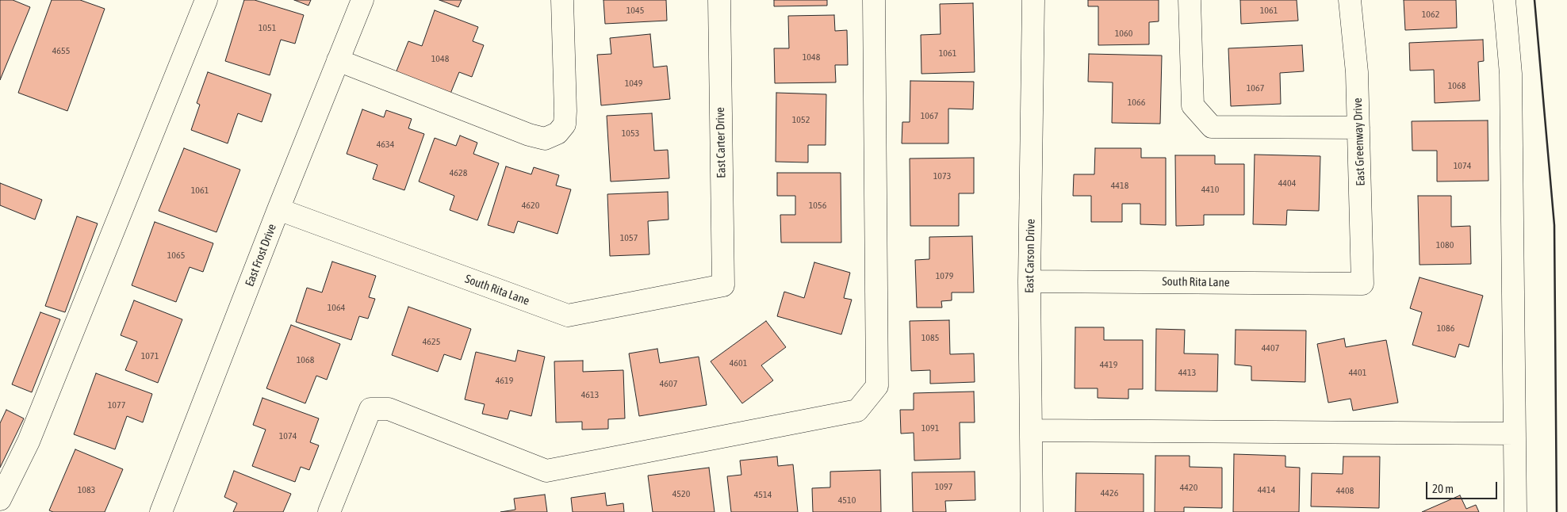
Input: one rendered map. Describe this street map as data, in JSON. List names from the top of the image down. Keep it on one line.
{"streets":{"street":["East Greenway Drive","East Carter Drive","East Frost Drive","East Carson Drive","South Rita Lane"]},"crossings":[["East Greenway Drive","South Rita Lane"],["East Carter Drive","South Rita Lane"],["East Frost Drive","South Rita Lane"],["East Carson Drive","South Rita Lane"]],"house_numbers":["1045","1061","1062","1051","1060","4655","1061","1048","1048","1049","1068","1067","1066","1067","1052","1053","4634","1074","4628","1073","4404","4418","4410","1061","4620","1056","1057","1080","1065","1079","1064","1086","1085","4625","4407","1071","1068","4601","4419","4413","4401","4619","4607","4613","1077","1091","1074","1097","4420","1083","4414","4408","4426","4520","4514","4510"],"scale_bar":"20 m"}
